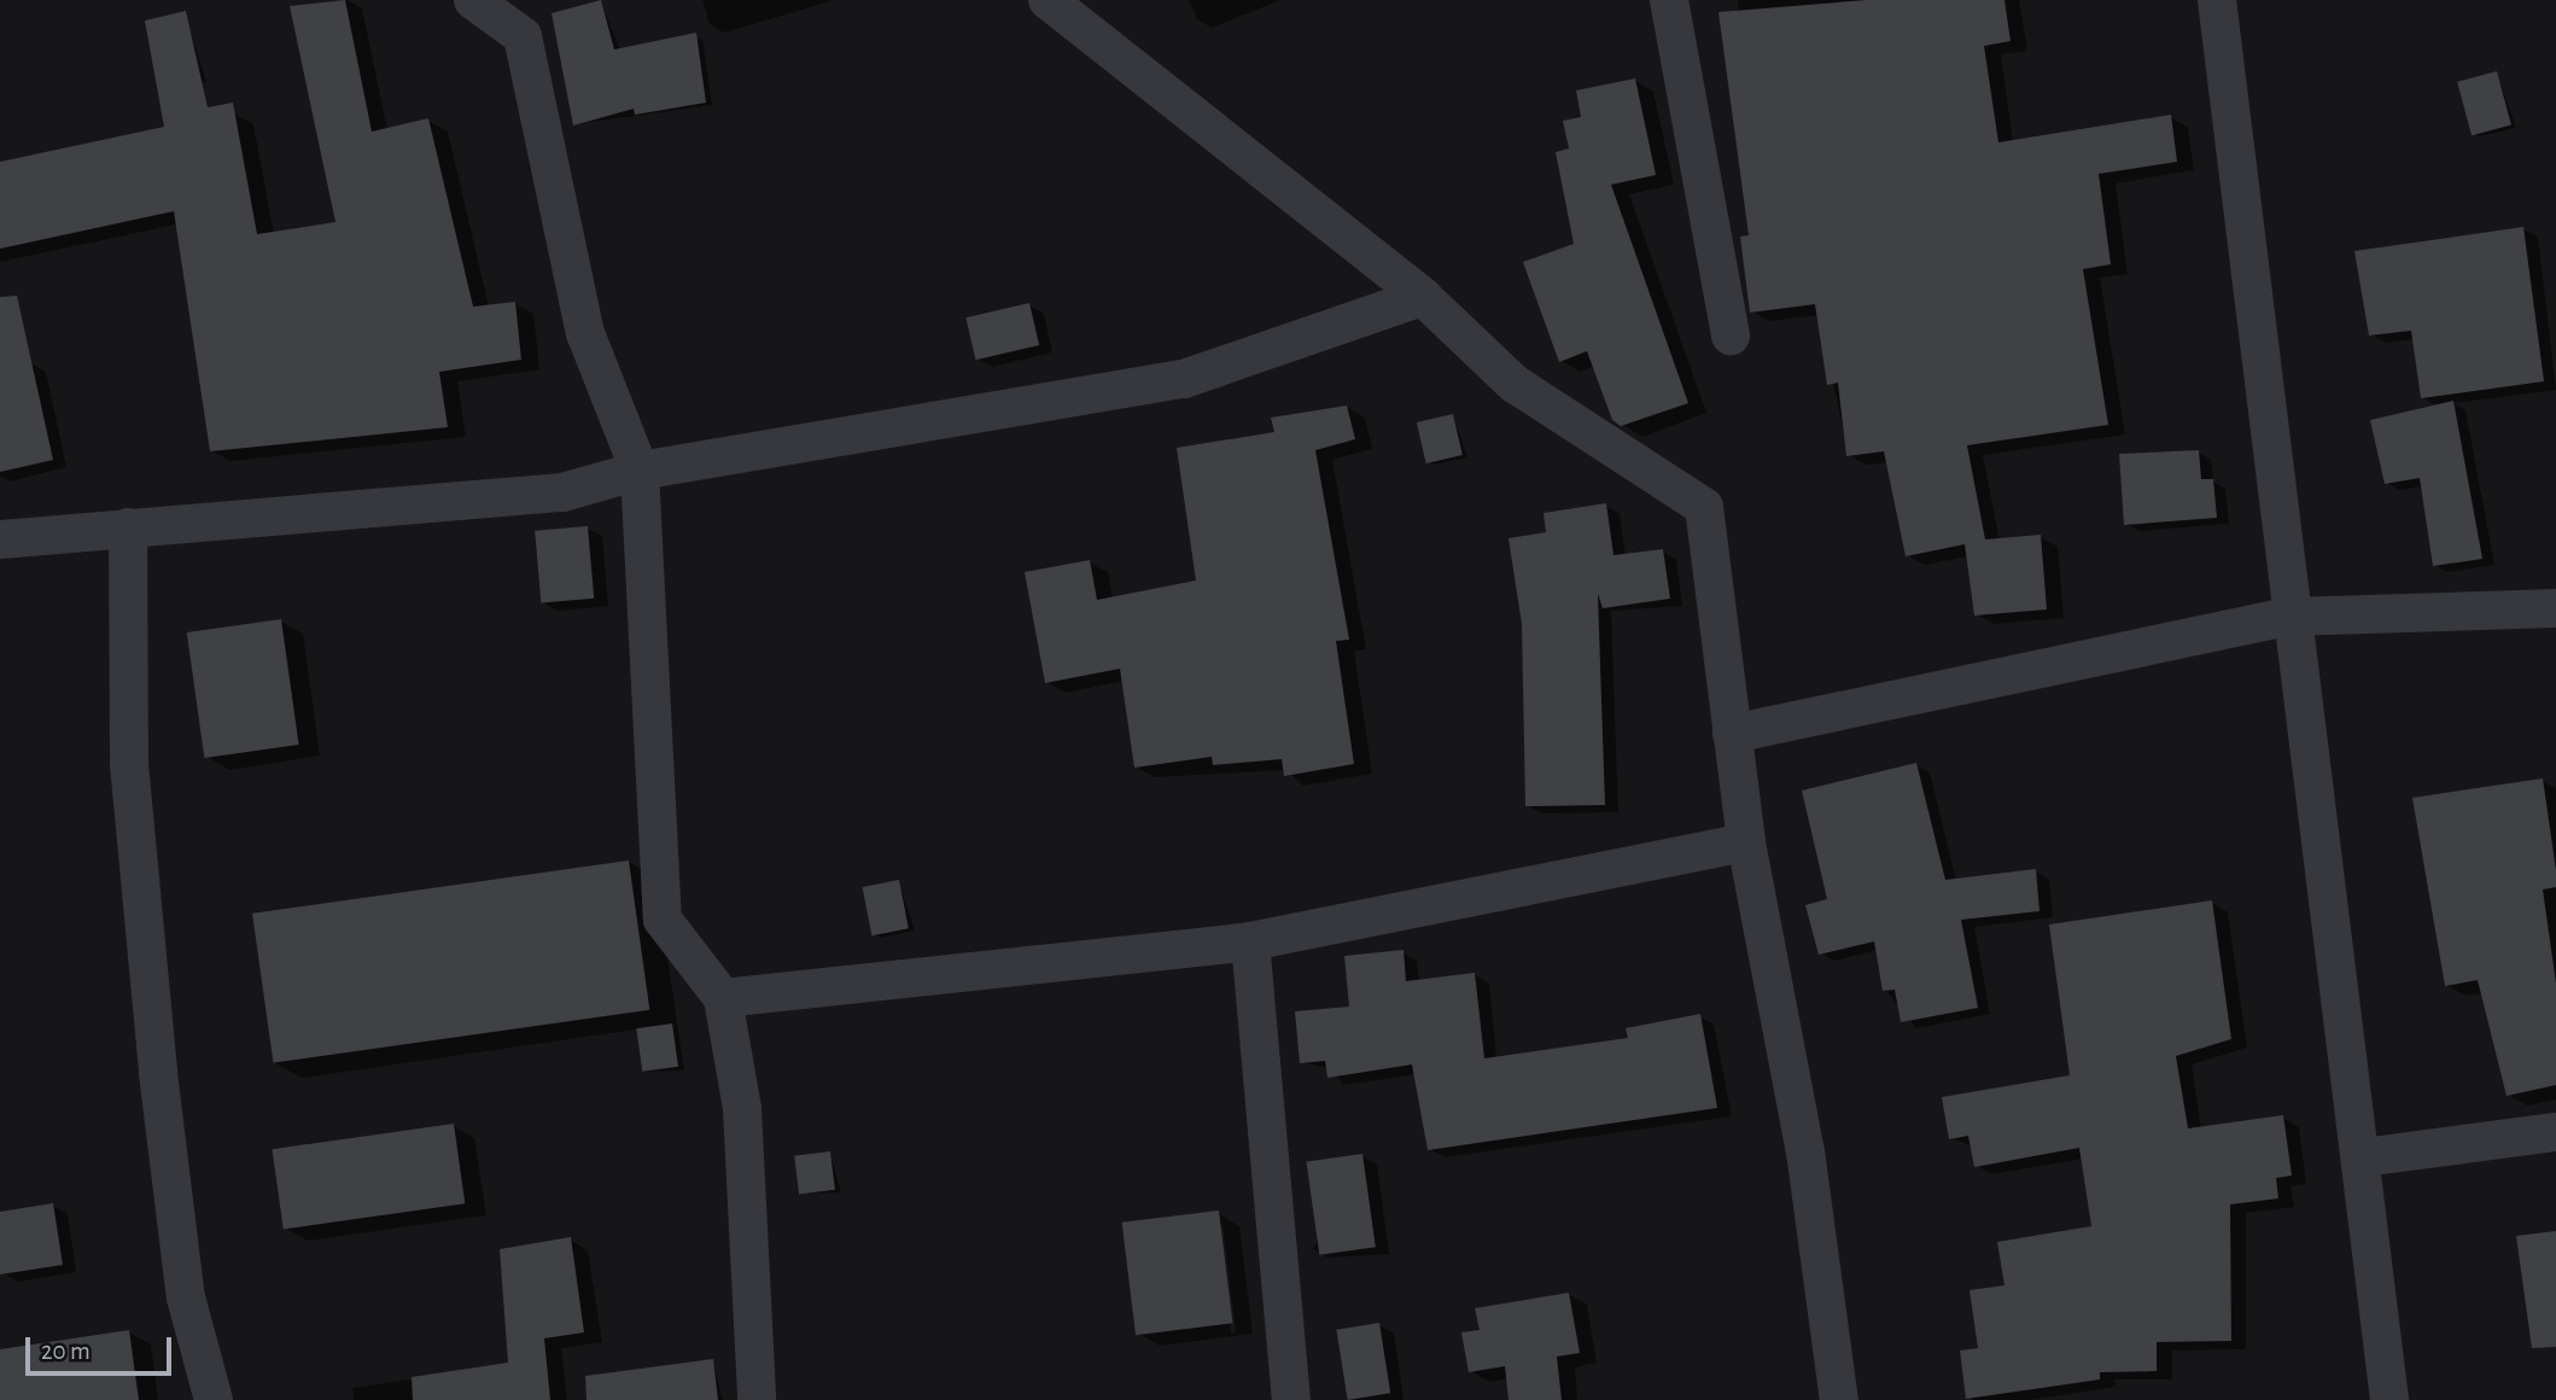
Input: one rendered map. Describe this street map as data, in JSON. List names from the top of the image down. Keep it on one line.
{"scale_bar":"20 m"}
